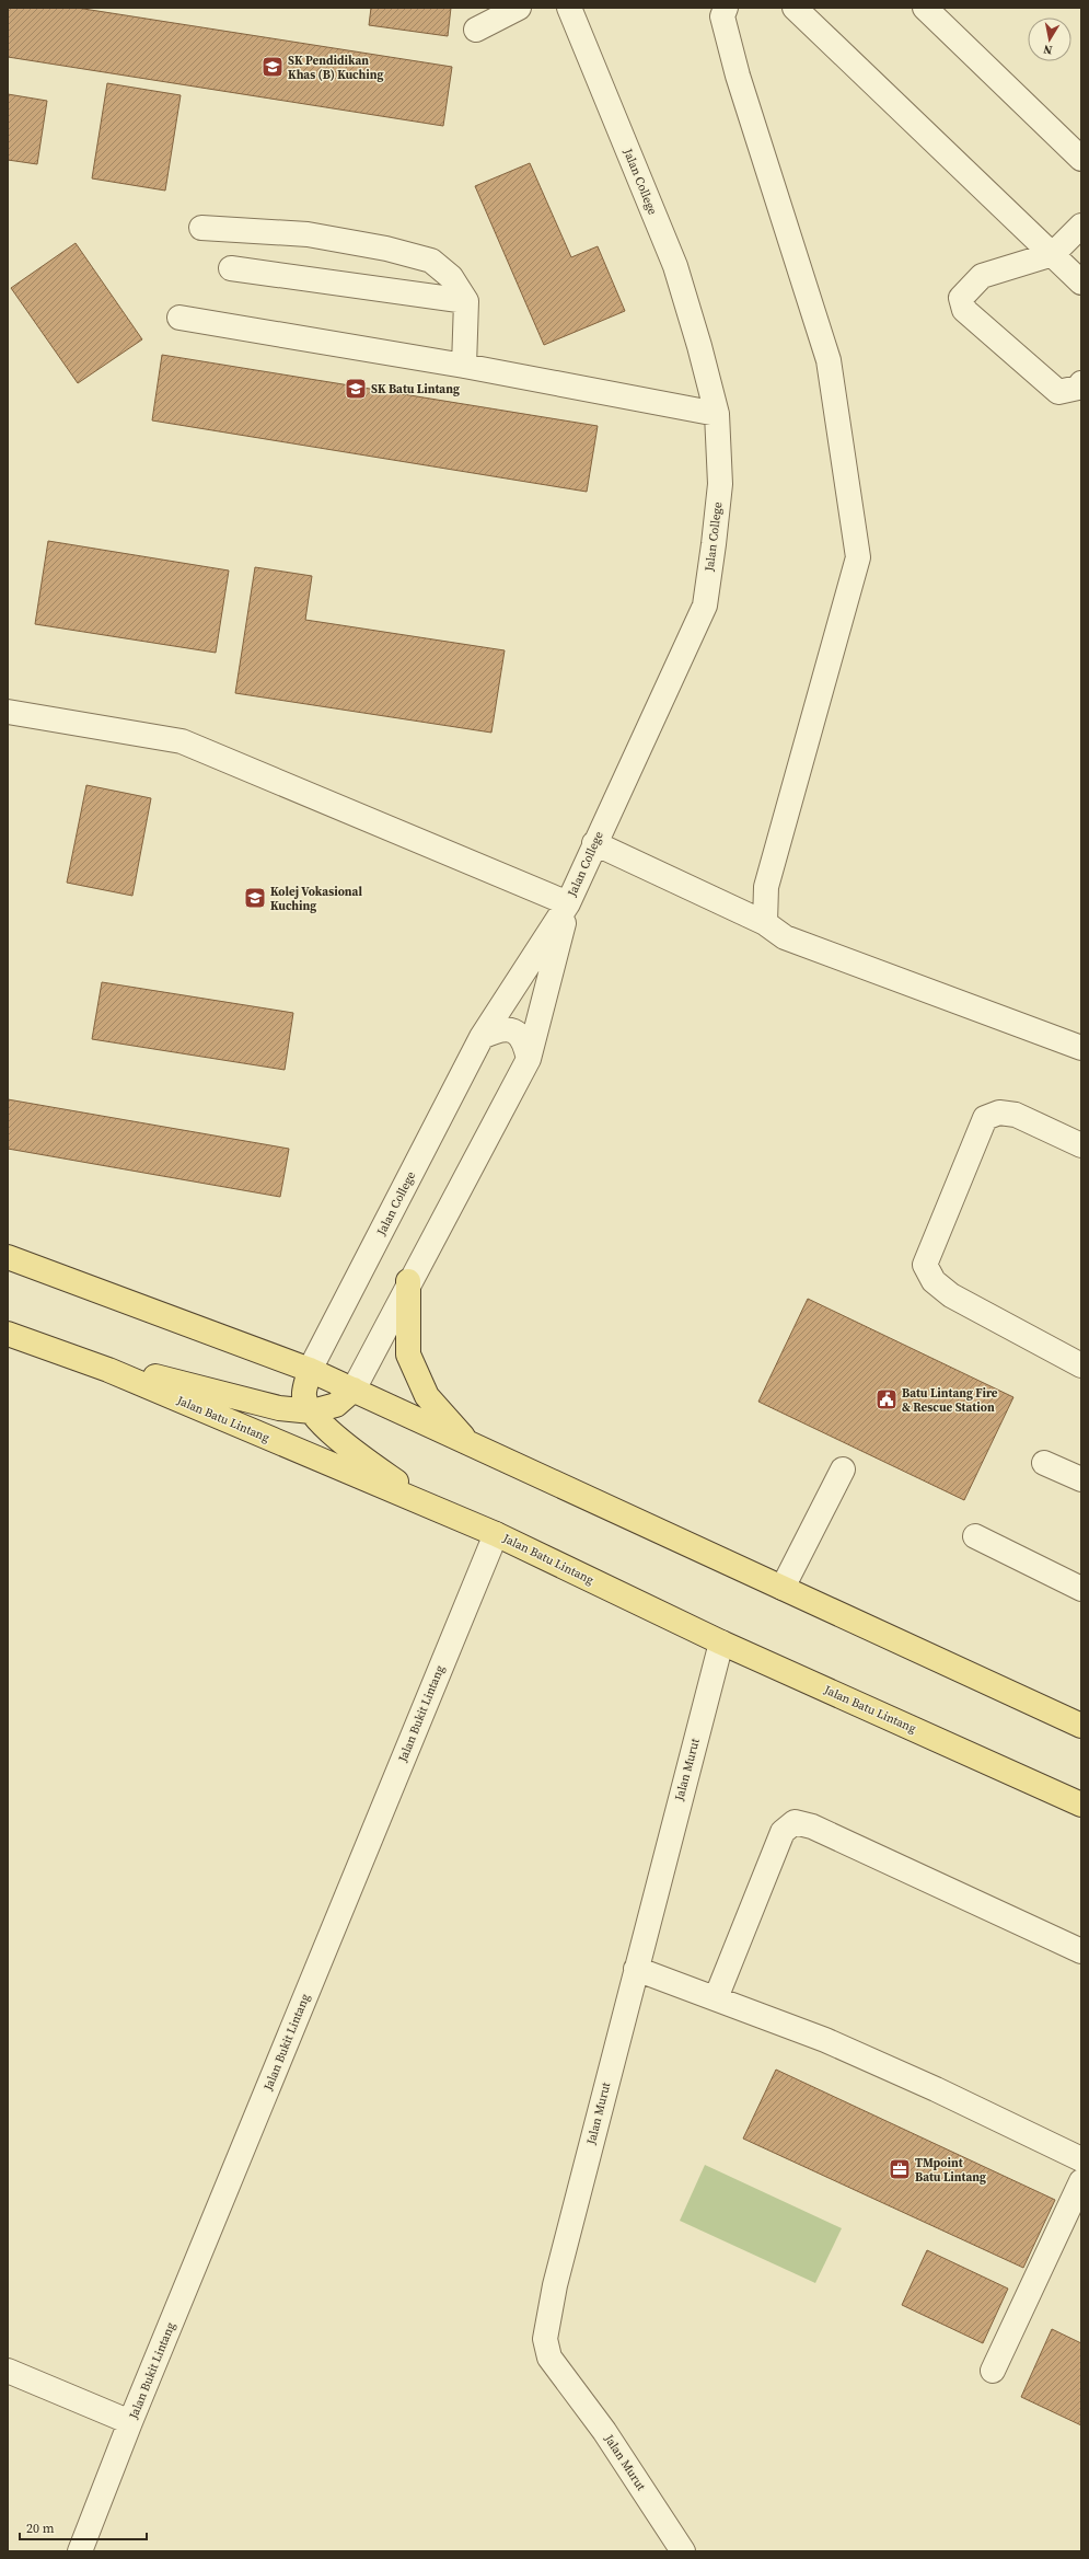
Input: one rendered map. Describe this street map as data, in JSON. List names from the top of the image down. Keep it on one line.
{"streets":{"main road":["Jalan Batu Lintang"],"street":["Jalan College","Jalan Bukit Lintang","Jalan Murut"]},"crossings":[["Jalan Batu Lintang","Jalan Bukit Lintang"],["Jalan Batu Lintang","Jalan Murut"]],"places":{"school or university":["SK Pendidikan Khas (B) Kuching","SK Batu Lintang","Kolej Vokasional Kuching"],"public building":["Batu Lintang Fire & Rescue Station"],"office":["TMpoint Batu Lintang"]},"scale_bar":"20 m","north":"bottom"}
